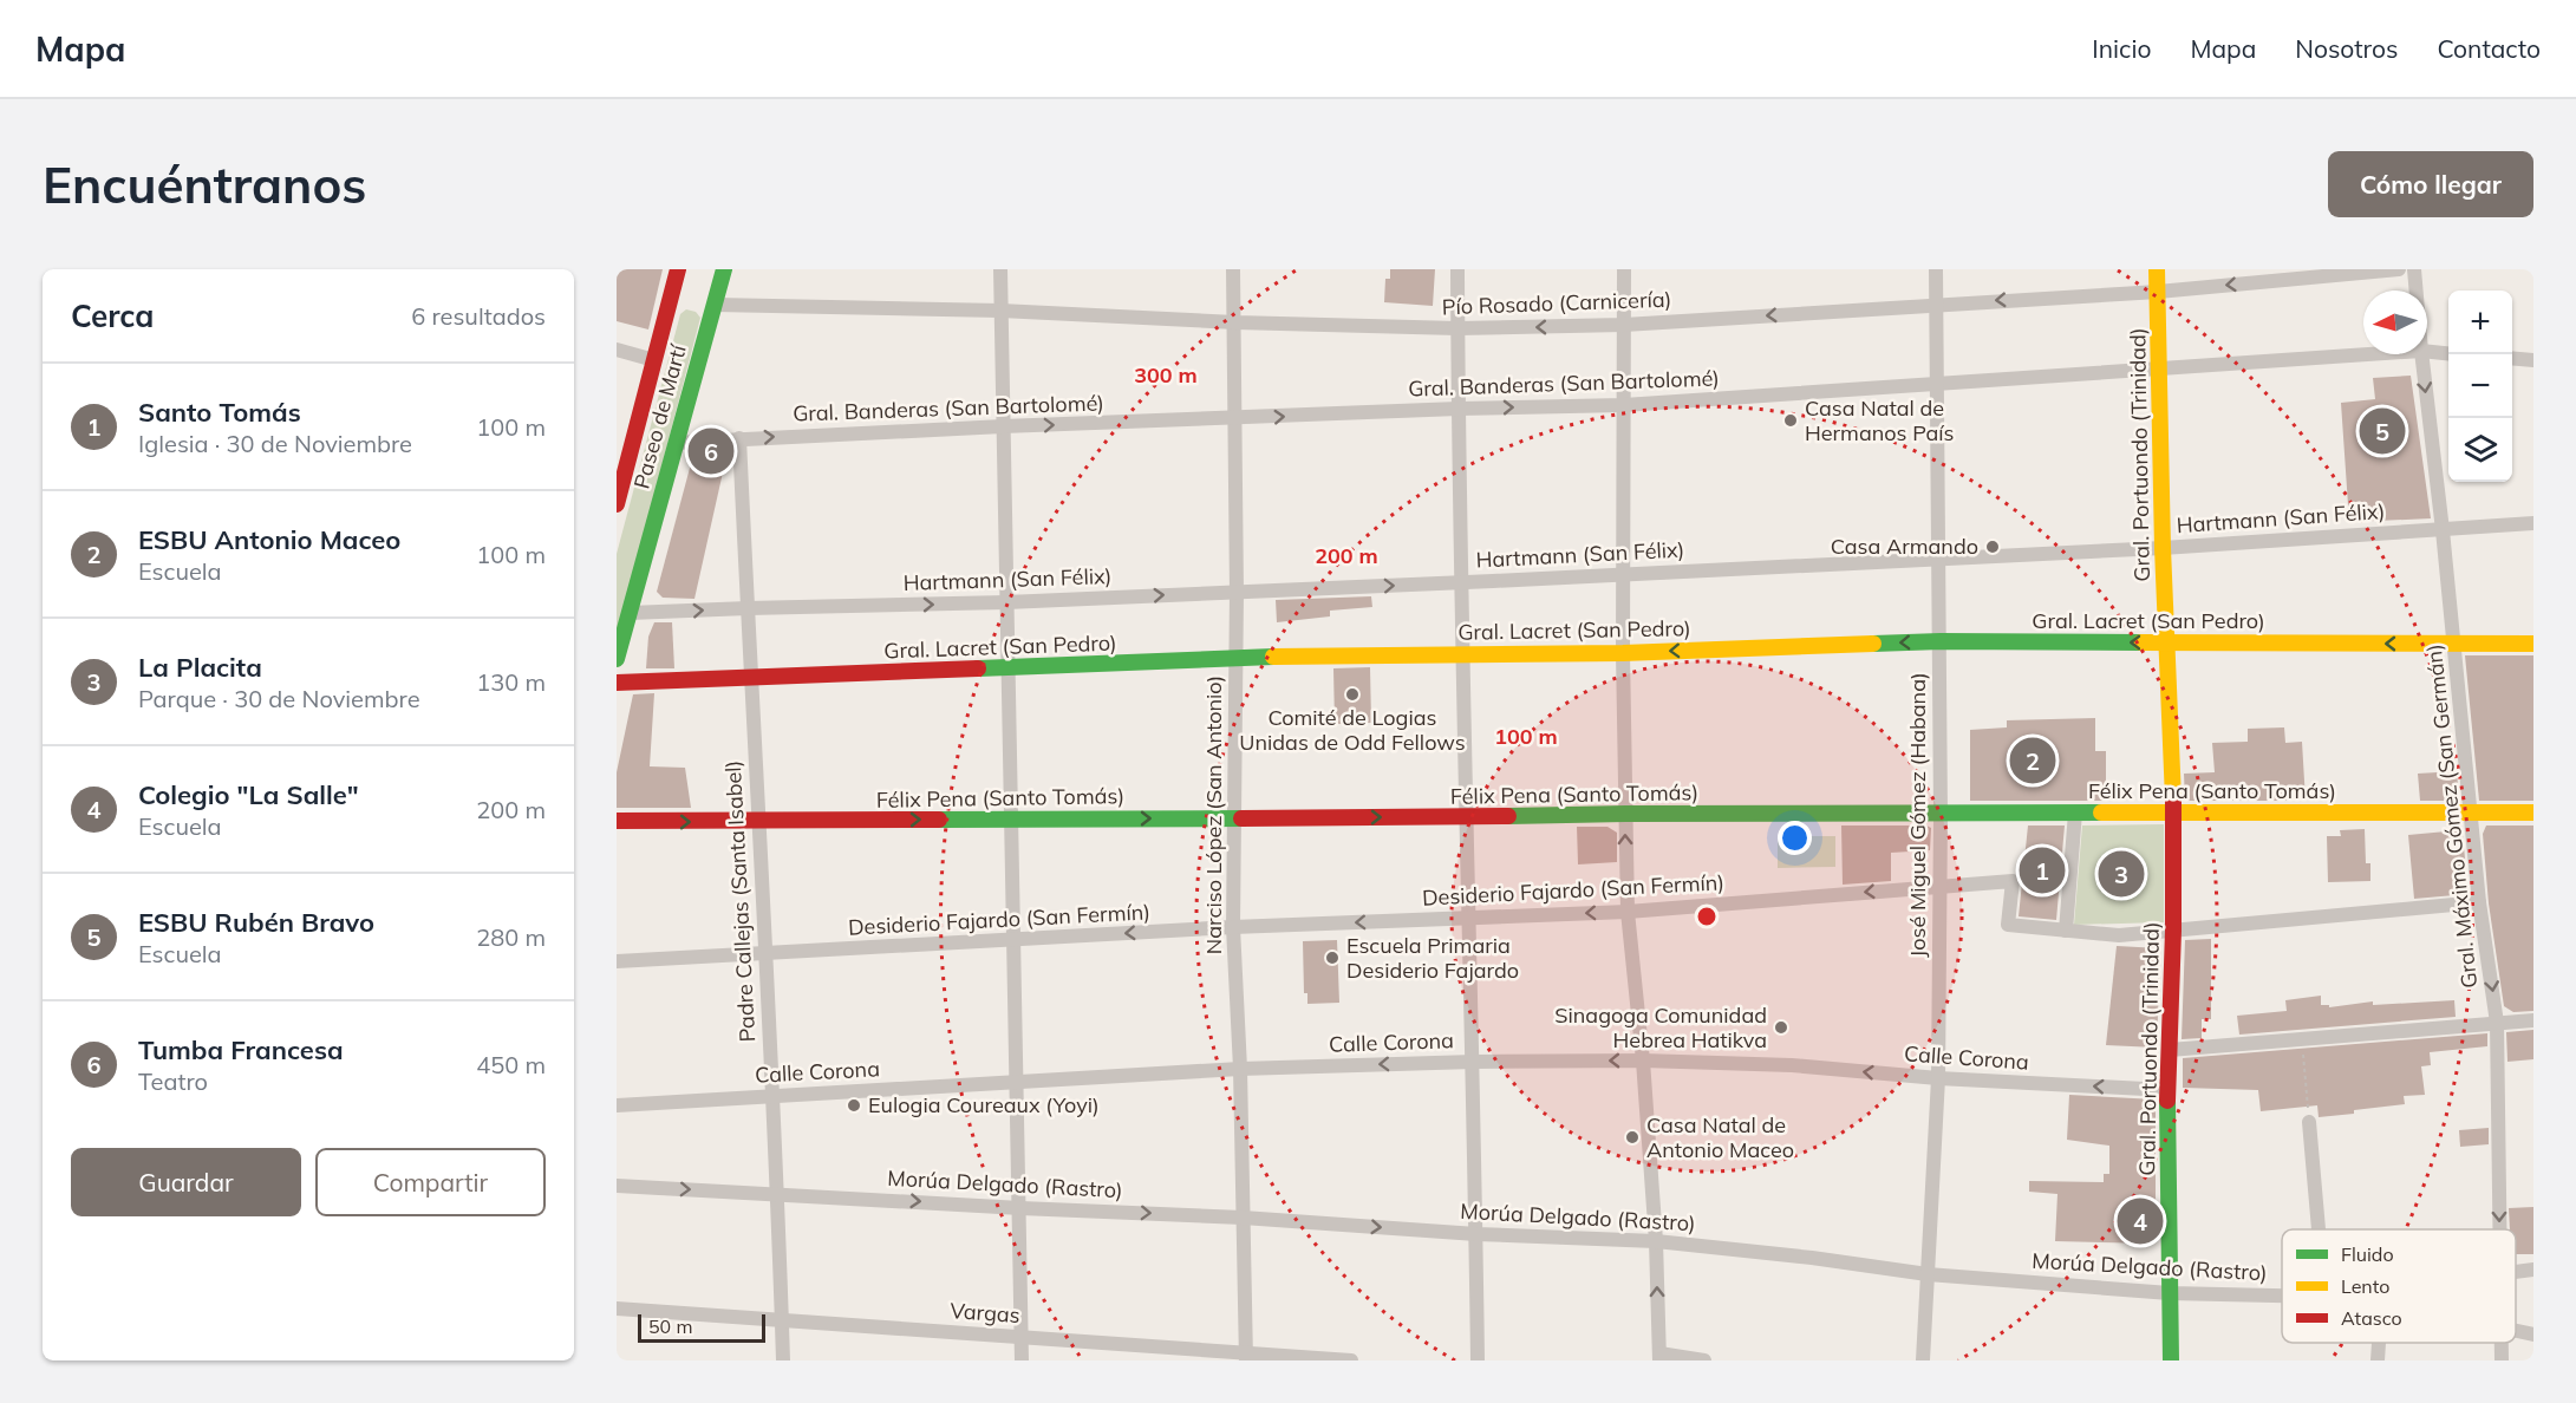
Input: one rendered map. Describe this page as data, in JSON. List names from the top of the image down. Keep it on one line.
{"streets":{"street":["Pío Rosado (Carnicería)","Gral. Banderas (San Bartolomé)","Paseo de Martí","Gral. Portuondo (Trinidad)","Hartmann (San Félix)","Gral. Lacret (San Pedro)","Félix Pena (Santo Tomás)","Narciso López (San Antonio)","José Miguel Gómez (Habana)","Gral. Máximo Gómez (San Germán)","Desiderio Fajardo (San Fermín)","Padre Callejas (Santa Isabel)","Calle Corona","Morúa Delgado (Rastro)","Vargas"]},"crossings":[["Pío Rosado (Carnicería)","Paseo de Martí"],["Pío Rosado (Carnicería)","Gral. Portuondo (Trinidad)"],["Pío Rosado (Carnicería)","Narciso López (San Antonio)"],["Pío Rosado (Carnicería)","José Miguel Gómez (Habana)"],["Gral. Banderas (San Bartolomé)","Paseo de Martí"],["Gral. Banderas (San Bartolomé)","Gral. Portuondo (Trinidad)"],["Gral. Banderas (San Bartolomé)","Narciso López (San Antonio)"],["Gral. Banderas (San Bartolomé)","José Miguel Gómez (Habana)"],["Gral. Banderas (San Bartolomé)","Padre Callejas (Santa Isabel)"],["Paseo de Martí","Hartmann (San Félix)"],["Gral. Portuondo (Trinidad)","Hartmann (San Félix)"],["Gral. Portuondo (Trinidad)","Gral. Lacret (San Pedro)"],["Gral. Portuondo (Trinidad)","Félix Pena (Santo Tomás)"],["Gral. Portuondo (Trinidad)","Desiderio Fajardo (San Fermín)"],["Gral. Portuondo (Trinidad)","Calle Corona"],["Gral. Portuondo (Trinidad)","Morúa Delgado (Rastro)"],["Hartmann (San Félix)","Narciso López (San Antonio)"],["Hartmann (San Félix)","José Miguel Gómez (Habana)"],["Hartmann (San Félix)","Gral. Máximo Gómez (San Germán)"],["Hartmann (San Félix)","Padre Callejas (Santa Isabel)"],["Gral. Lacret (San Pedro)","Narciso López (San Antonio)"],["Gral. Lacret (San Pedro)","José Miguel Gómez (Habana)"],["Gral. Lacret (San Pedro)","Gral. Máximo Gómez (San Germán)"],["Gral. Lacret (San Pedro)","Padre Callejas (Santa Isabel)"],["Félix Pena (Santo Tomás)","Narciso López (San Antonio)"],["Félix Pena (Santo Tomás)","José Miguel Gómez (Habana)"],["Félix Pena (Santo Tomás)","Gral. Máximo Gómez (San Germán)"],["Félix Pena (Santo Tomás)","Padre Callejas (Santa Isabel)"],["Narciso López (San Antonio)","Desiderio Fajardo (San Fermín)"],["Narciso López (San Antonio)","Calle Corona"],["Narciso López (San Antonio)","Morúa Delgado (Rastro)"],["Narciso López (San Antonio)","Vargas"],["José Miguel Gómez (Habana)","Desiderio Fajardo (San Fermín)"],["José Miguel Gómez (Habana)","Calle Corona"],["José Miguel Gómez (Habana)","Morúa Delgado (Rastro)"],["Gral. Máximo Gómez (San Germán)","Desiderio Fajardo (San Fermín)"],["Desiderio Fajardo (San Fermín)","Padre Callejas (Santa Isabel)"],["Padre Callejas (Santa Isabel)","Calle Corona"],["Padre Callejas (Santa Isabel)","Morúa Delgado (Rastro)"],["Padre Callejas (Santa Isabel)","Vargas"]],"one_way":["Pío Rosado (Carnicería)","Gral. Banderas (San Bartolomé)","Hartmann (San Félix)","Gral. Lacret (San Pedro)","Félix Pena (Santo Tomás)","Gral. Máximo Gómez (San Germán)","Desiderio Fajardo (San Fermín)","Calle Corona","Morúa Delgado (Rastro)"],"places":["Casa Natal de Hermanos País","Casa Armando","Comité de Logias Unidas de Odd Fellows","Escuela Primaria Desiderio Fajardo","Sinagoga Comunidad Hebrea Hatikva","Eulogia Coureaux (Yoyi)","Casa Natal de Antonio Maceo"],"legend":["Fluido","Lento","Atasco"],"scale_bar":"50 m","north":"left","page":{"header":"Mapa","nav":["Inicio","Mapa","Nosotros","Contacto"],"buttons":["Cómo llegar",["Guardar","Compartir"]],"title":"Encuéntranos","heading":["Cerca","6 resultados"],"map_buttons":["+","−"],"list":[{"mark":"1","name":"Santo Tomás","note":"Iglesia · 30 de Noviembre","value":"100 m"},{"mark":"2","name":"ESBU Antonio Maceo","note":"Escuela","value":"100 m"},{"mark":"3","name":"La Placita","note":"Parque · 30 de Noviembre","value":"130 m"},{"mark":"4","name":"Colegio \"La Salle\"","note":"Escuela","value":"200 m"},{"mark":"5","name":"ESBU Rubén Bravo","note":"Escuela","value":"280 m"},{"mark":"6","name":"Tumba Francesa","note":"Teatro","value":"450 m"}],"pins":["5","6","2","1","3","4"],"scale":"50 m"},"rings":["300 m","200 m","100 m"]}
